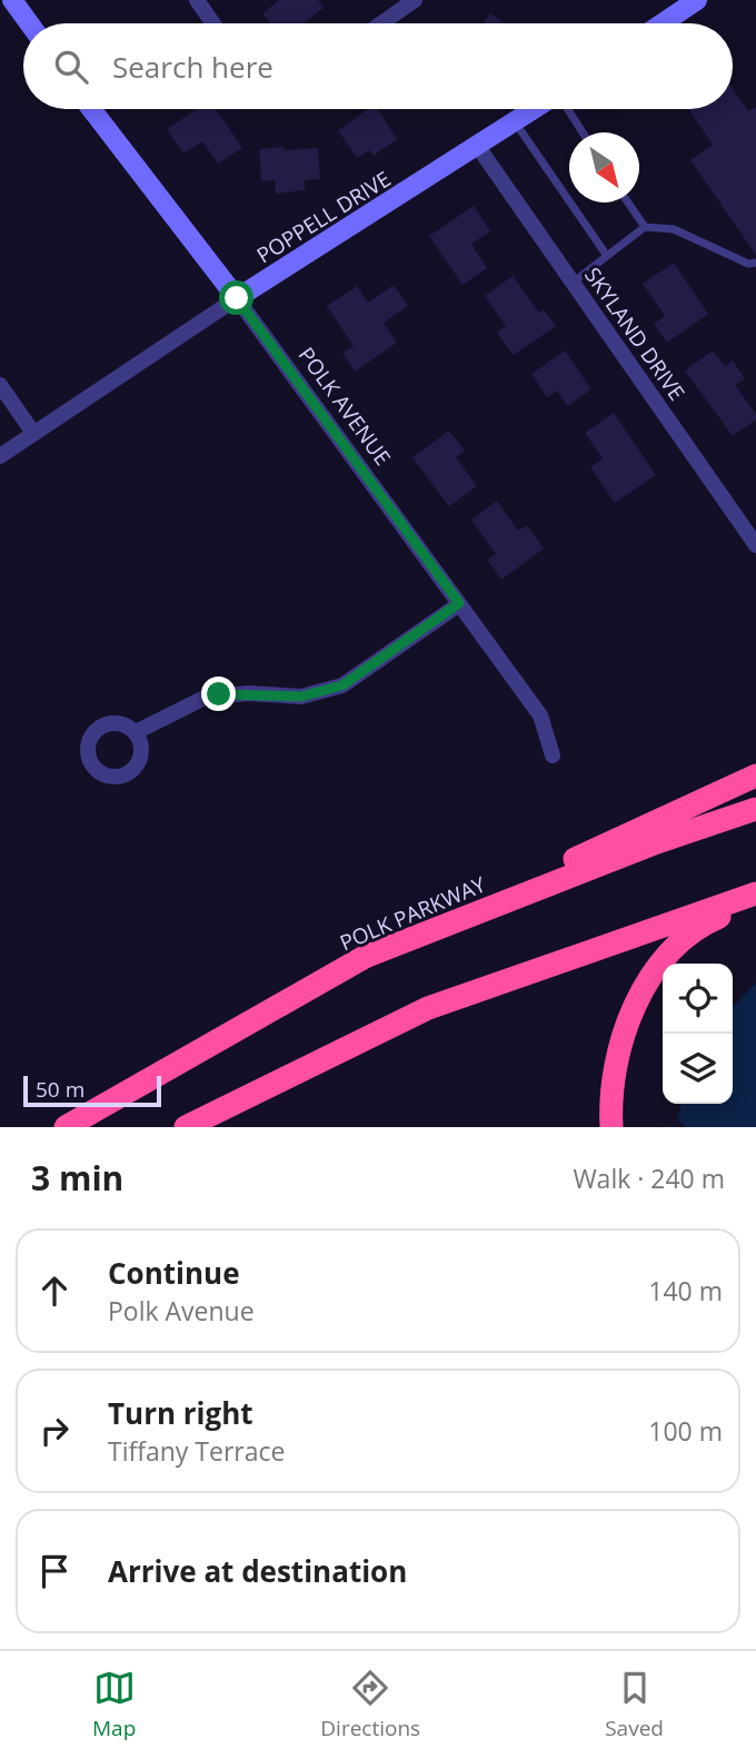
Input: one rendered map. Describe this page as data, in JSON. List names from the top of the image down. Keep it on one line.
{"streets":{"highway":["POLK PARKWAY"],"street":["POPPELL DRIVE","SKYLAND DRIVE","POLK AVENUE"]},"crossings":[["POPPELL DRIVE","SKYLAND DRIVE"],["POPPELL DRIVE","POLK AVENUE"]],"scale_bar":"50 m","north":"bottom right","page":{"search":"Search here","scale":"50 m","heading":["3 min","Walk · 240 m"],"list":[["Continue","Polk Avenue","140 m"],["Turn right","Tiffany Terrace","100 m"],"Arrive at destination"],"nav":["Map","Directions","Saved"]}}
